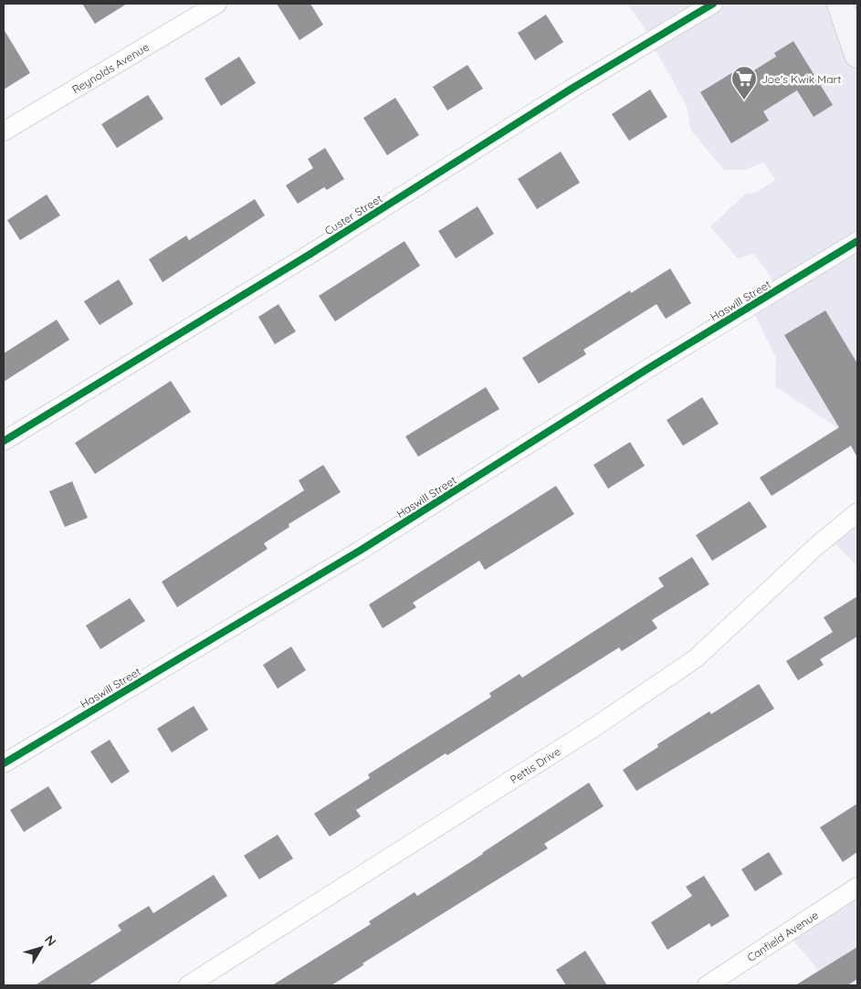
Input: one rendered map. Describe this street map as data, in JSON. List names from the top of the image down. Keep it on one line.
{"streets":{"street":["Reynolds Avenue","Custer Street","Haswill Street","Pettis Drive","Canfield Avenue"]},"places":{"supermarket":["Joe's Kwik Mart"]},"north":"top right"}
